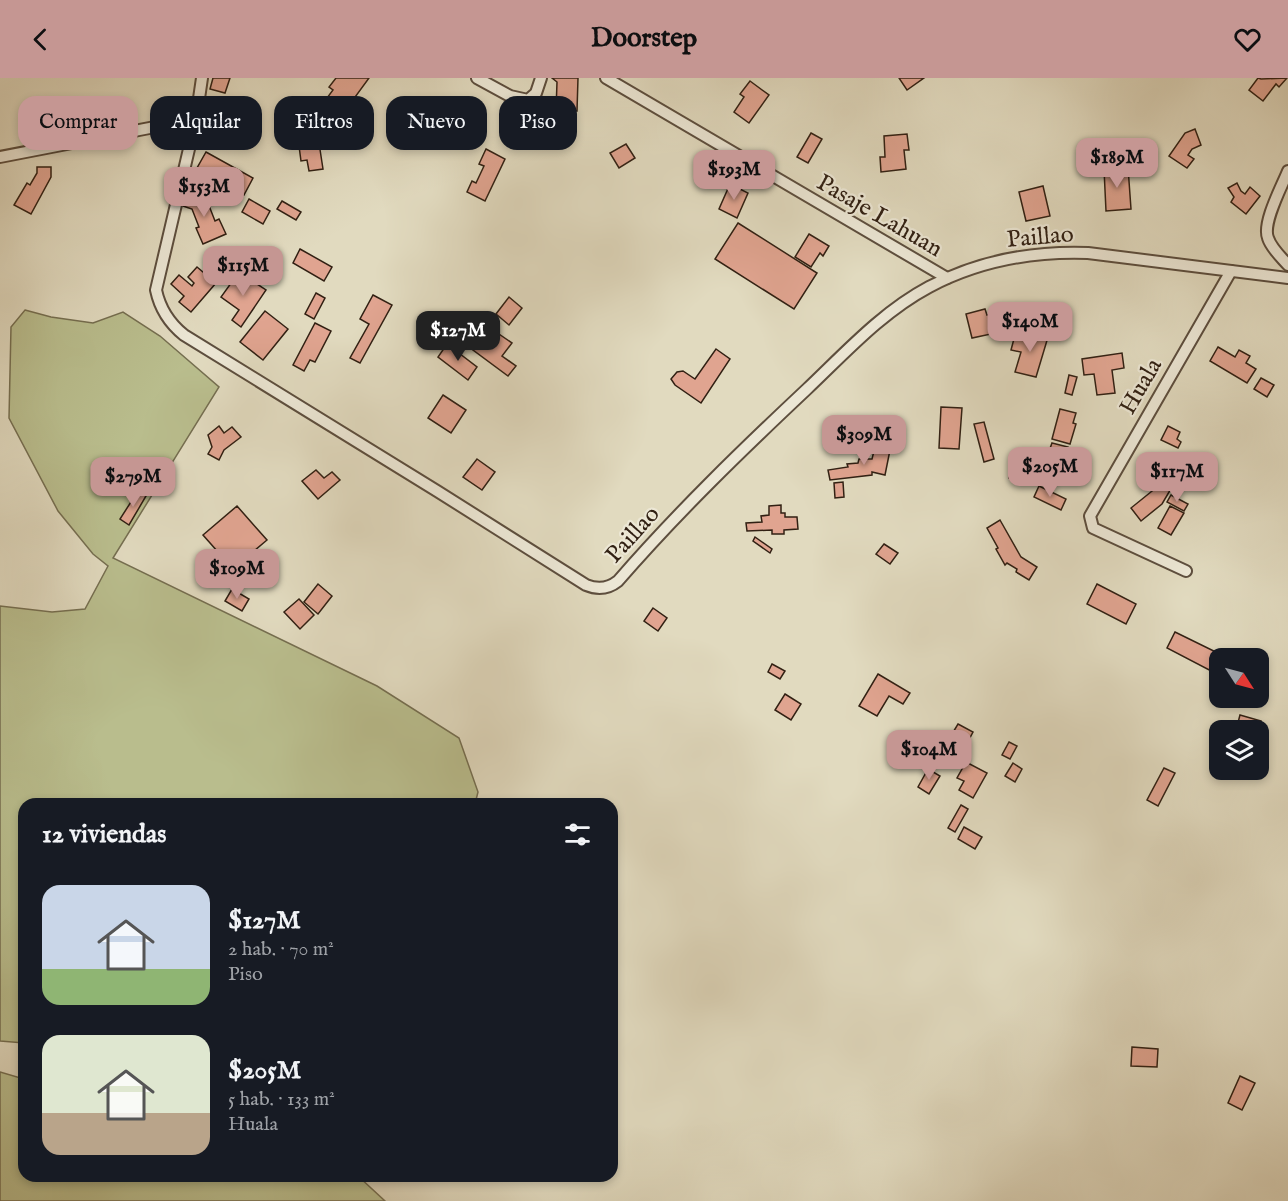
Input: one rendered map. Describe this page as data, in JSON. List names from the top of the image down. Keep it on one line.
{"streets":{"street":["Pasaje Lahuan","Paillao","Huala"]},"crossings":[["Pasaje Lahuan","Paillao"],["Paillao","Huala"]],"north":"bottom right","page":{"header":"Doorstep","chip":["Comprar","Alquilar","Filtros","Nuevo","Piso"],"price":["$189M","$193M","$153M","$115M","$140M","$127M","$309M","$205M","$117M","$279M","$109M","$104M"],"heading":"12 viviendas","list":[{"name":"$127M","note":"2 hab. · 70 m² · Piso"},{"name":"$205M","note":"5 hab. · 133 m² · Huala"}]}}
